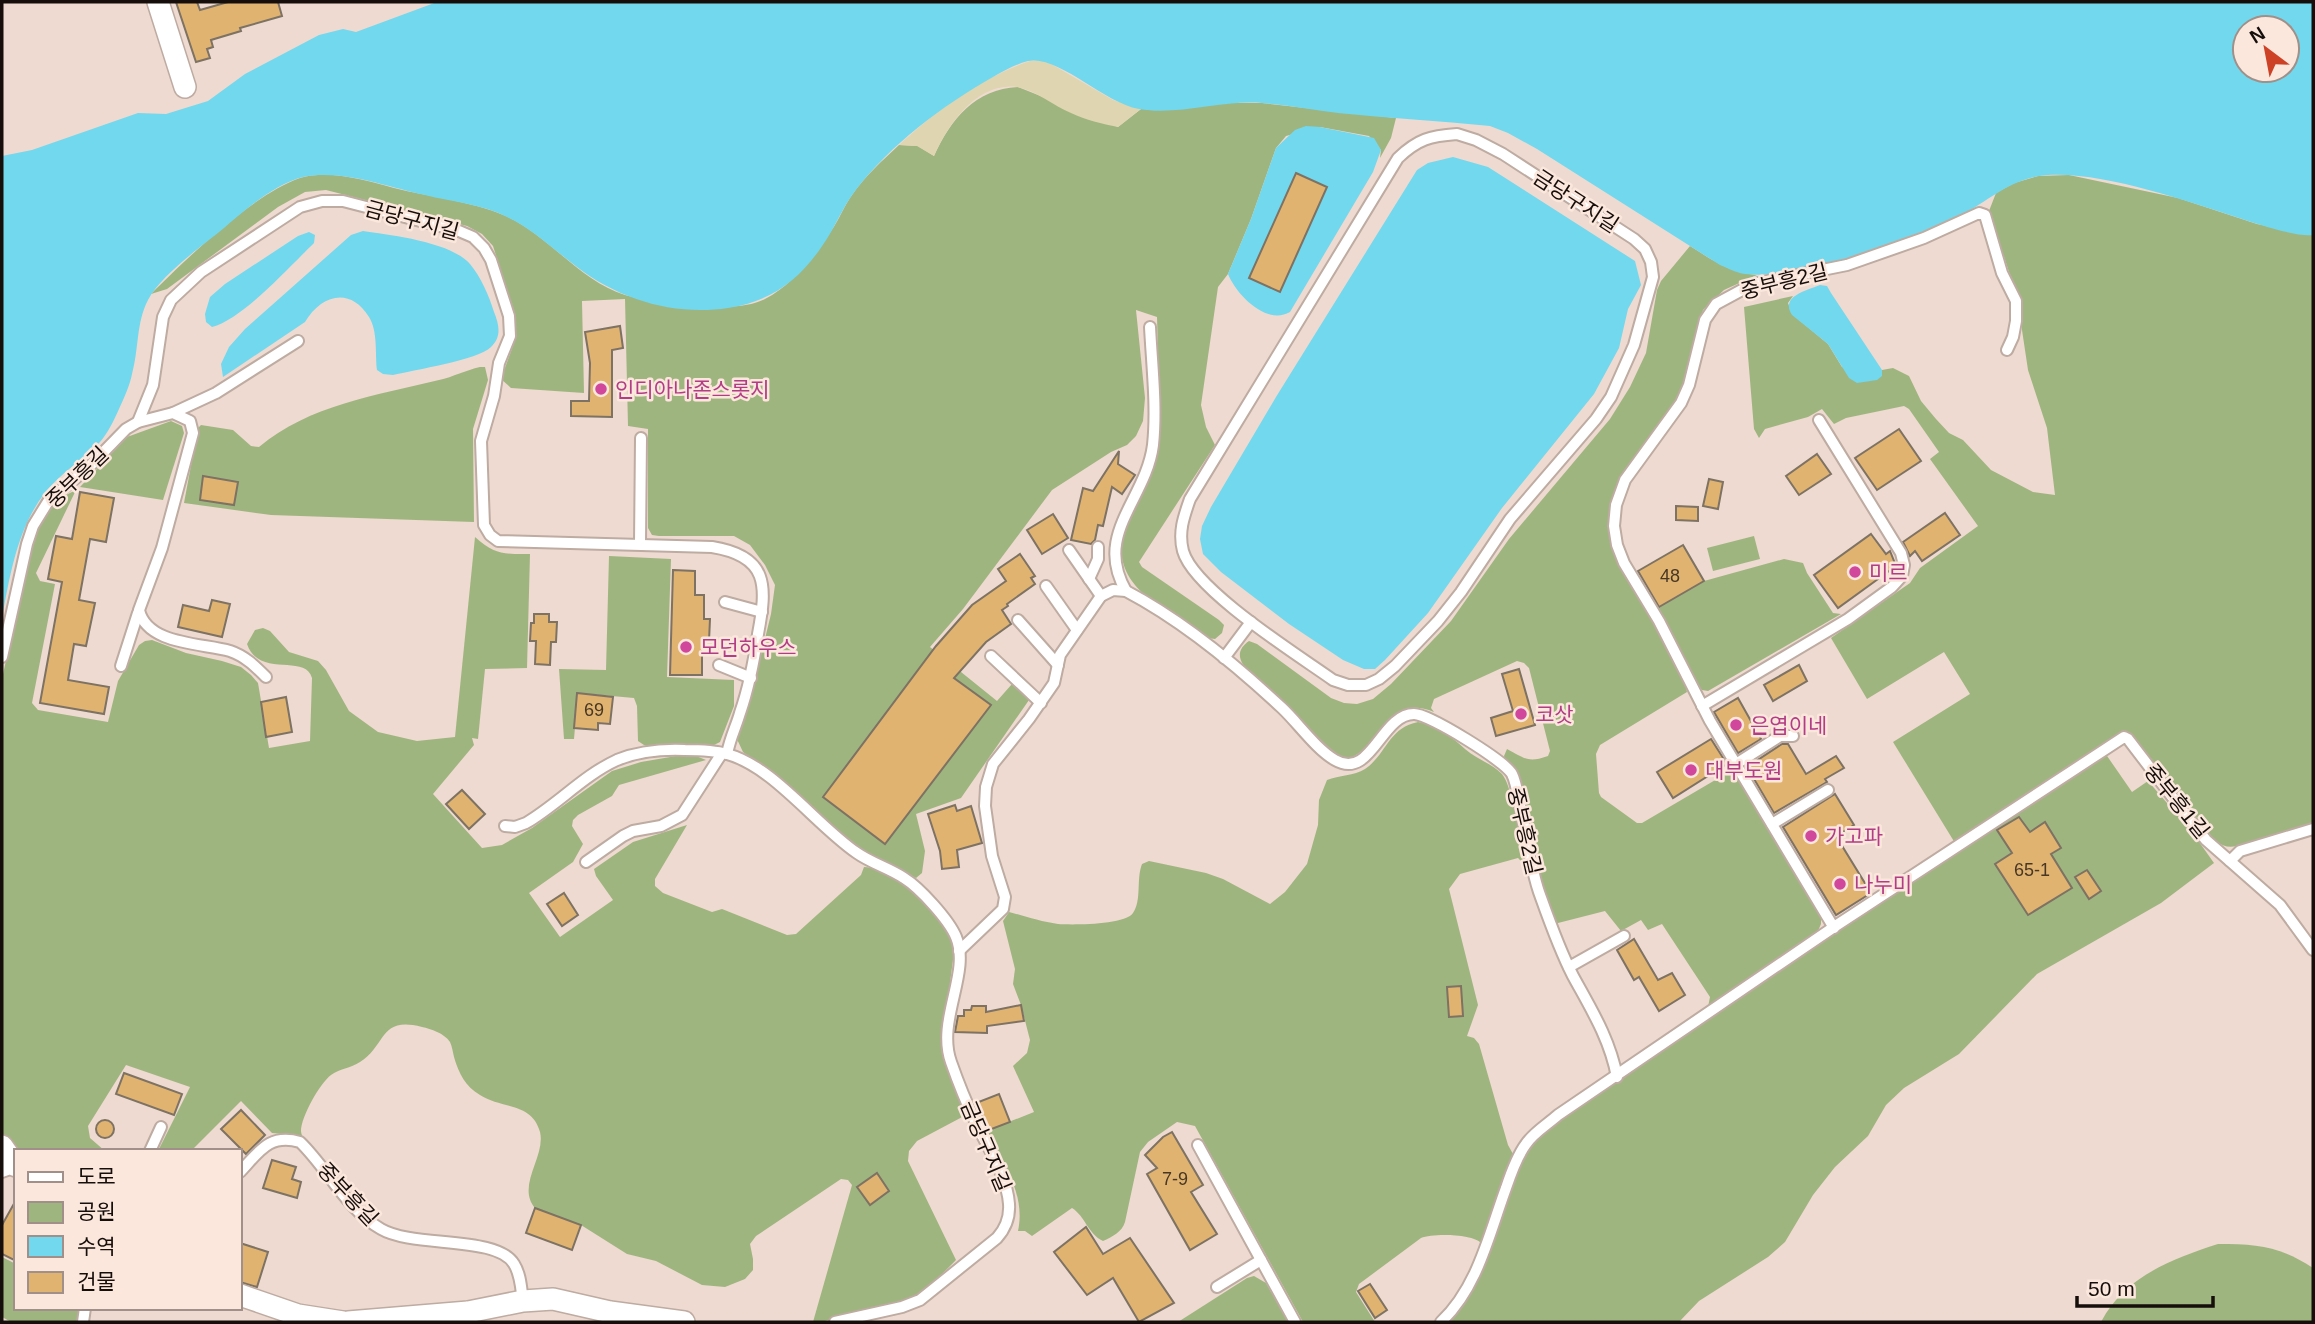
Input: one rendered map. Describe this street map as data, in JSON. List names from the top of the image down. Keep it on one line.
{"streets":{"lane":["금당구지길","중부흥2길","중부흥길","중부흥1길"]},"crossings":[["금당구지길","중부흥길"],["중부흥2길","중부흥1길"]],"places":["인디아나존스롯지","미르","모던하우스","코삿","은엽이네","대부도원","가고파","나누미"],"house_numbers":["48","69","65-1","7-9"],"legend":["도로","공원","수역","건물"],"scale_bar":"50 m","north":"top left"}
